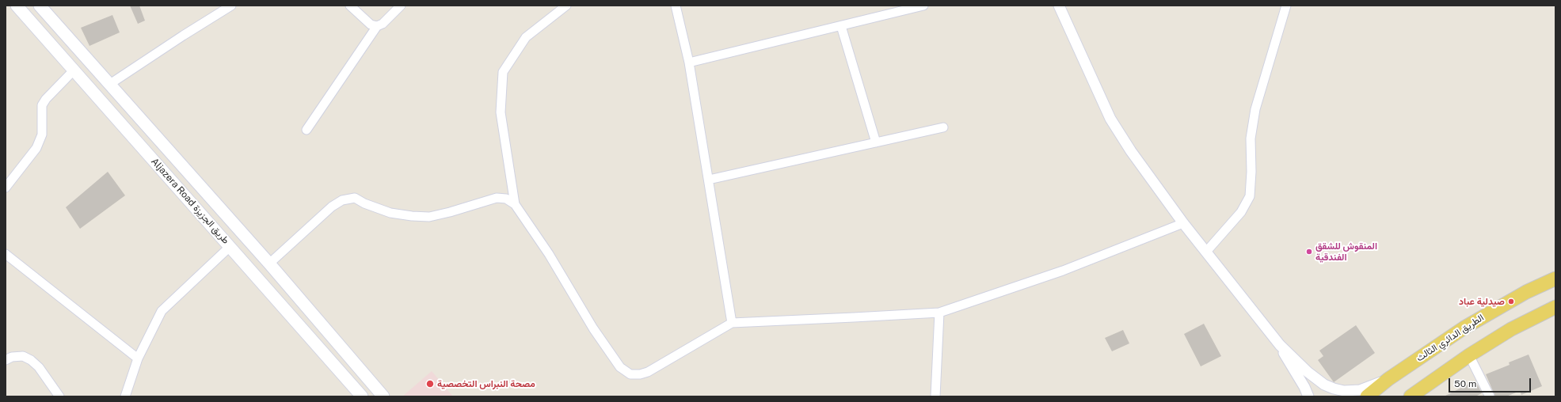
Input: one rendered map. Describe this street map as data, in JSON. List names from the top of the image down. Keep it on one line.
{"streets":{"main road":["Aljazera Road طريق الجزيزة","الطريق الدائري الثالث"]},"places":["المنقوش للشقق الفندقية","صيدلية عباد","مصحة النبراس التخصصية"],"scale_bar":"50 m"}
